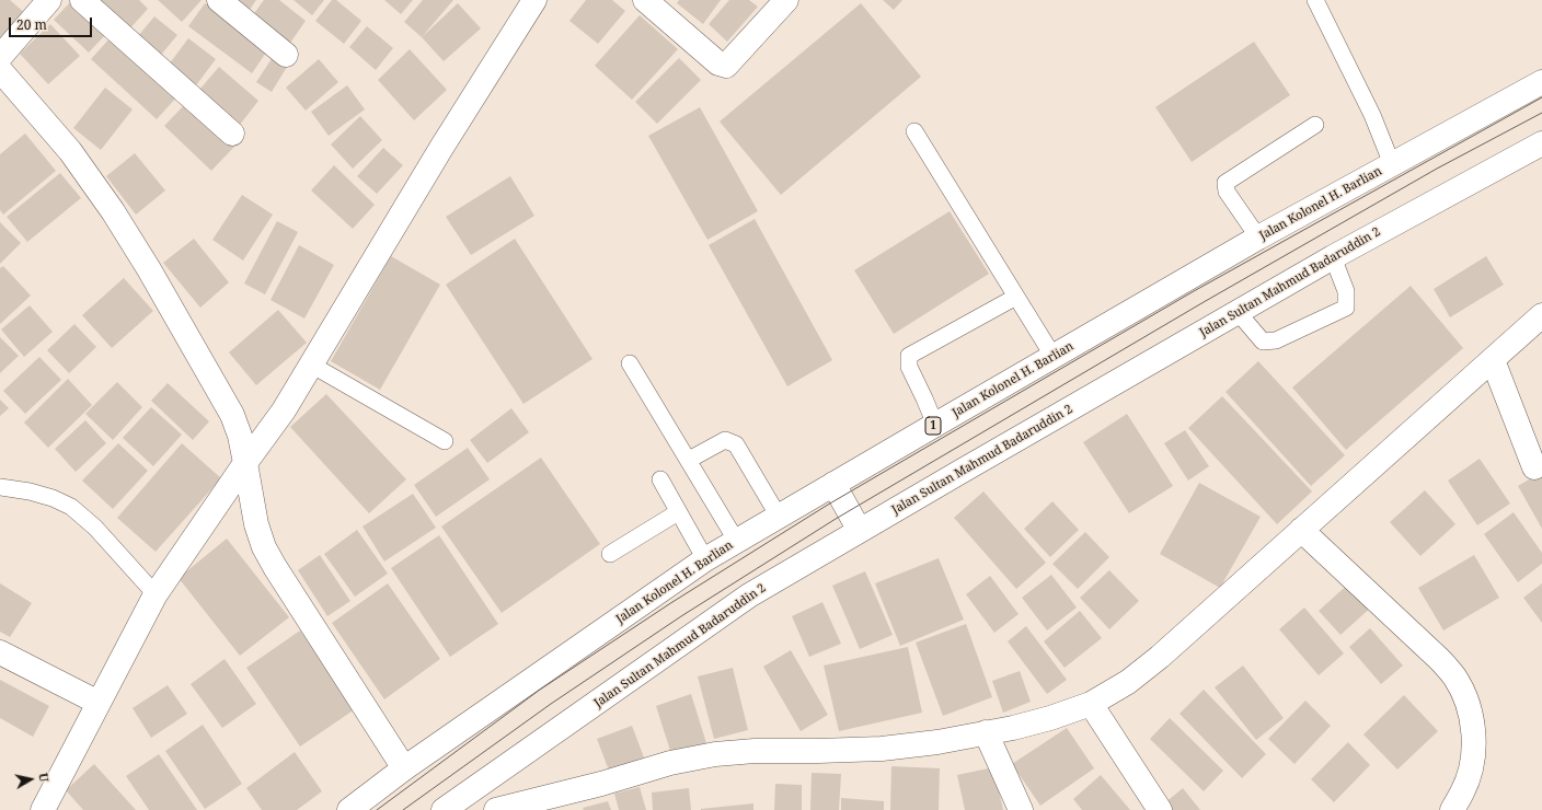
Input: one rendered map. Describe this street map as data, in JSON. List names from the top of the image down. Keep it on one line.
{"streets":{"main road":["Jalan Kolonel H. Barlian","Jalan Sultan Mahmud Badaruddin 2","1"]},"scale_bar":"20 m","north":"right"}
